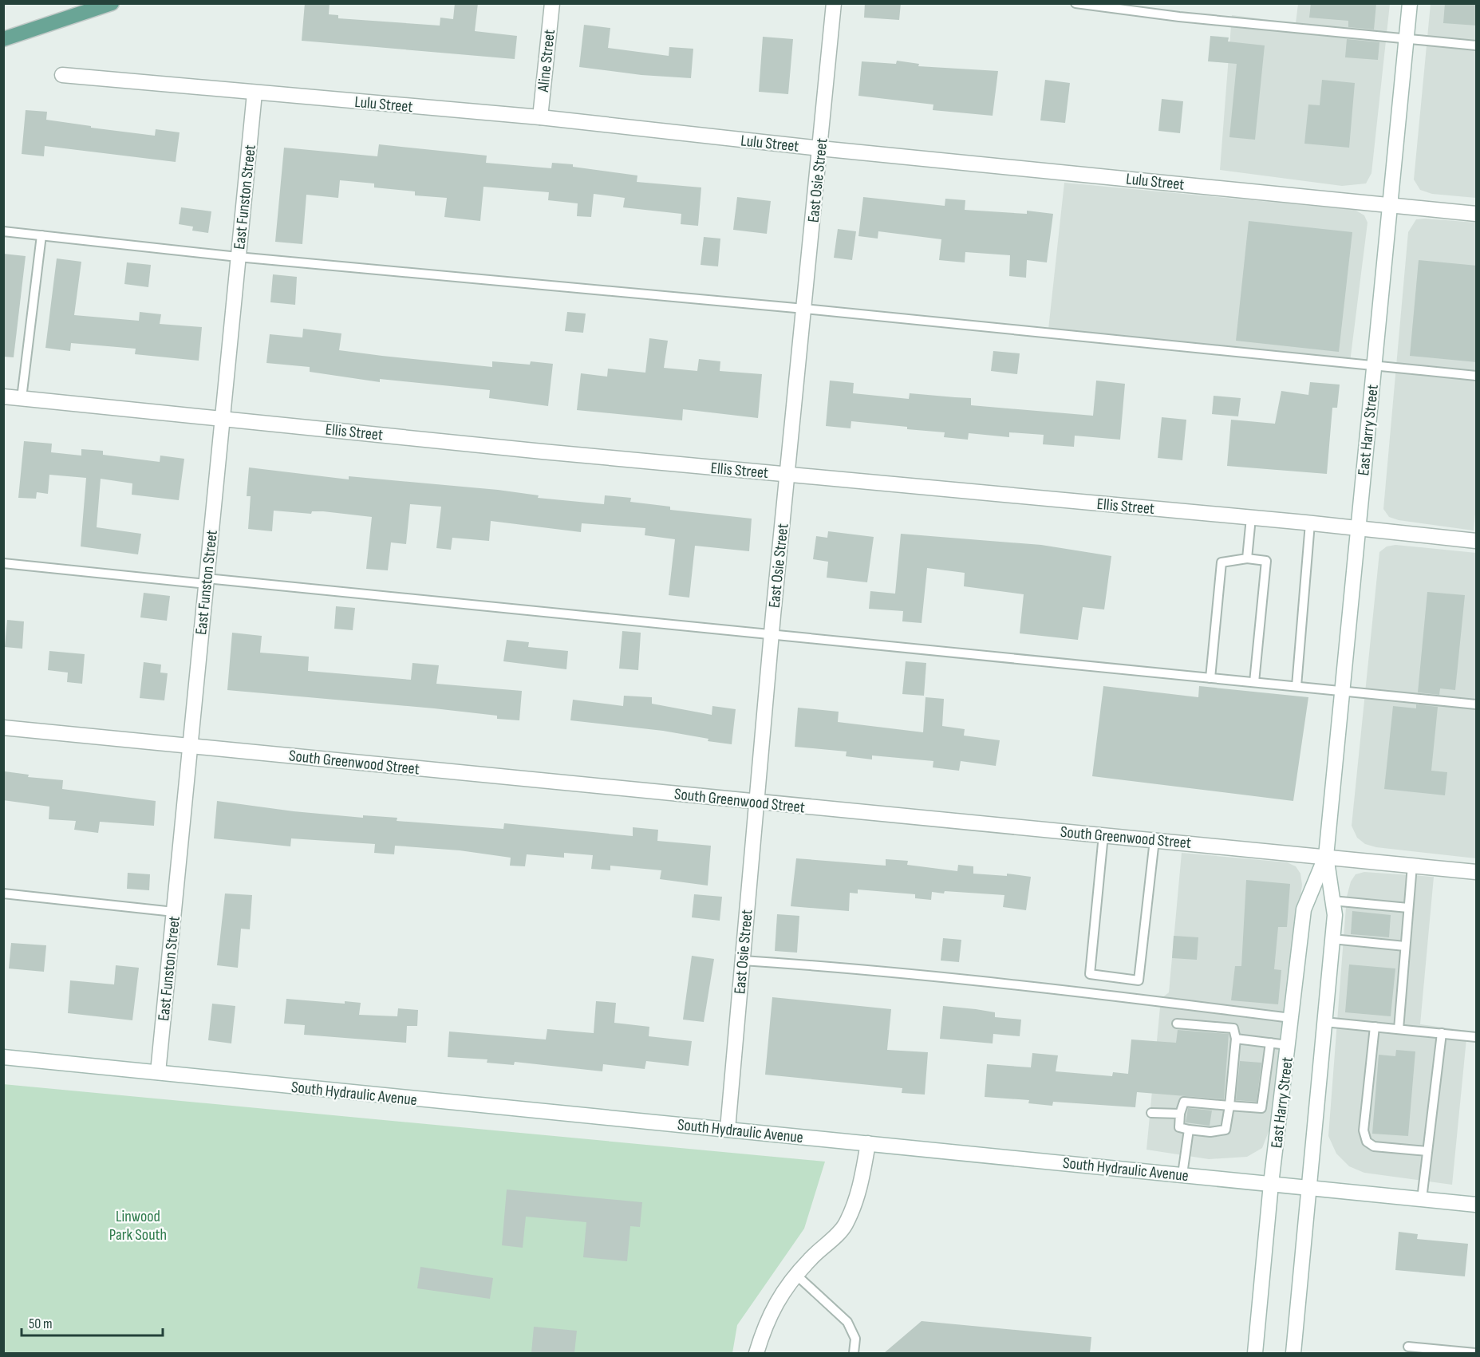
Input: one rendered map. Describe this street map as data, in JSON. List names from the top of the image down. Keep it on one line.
{"streets":{"street":["Aline Street","Lulu Street","East Osie Street","East Funston Street","East Harry Street","Ellis Street","South Greenwood Street","South Hydraulic Avenue"]},"crossings":[["Aline Street","Lulu Street"],["Lulu Street","East Osie Street"],["Lulu Street","East Funston Street"],["Lulu Street","East Harry Street"],["East Osie Street","Ellis Street"],["East Osie Street","South Greenwood Street"],["East Osie Street","South Hydraulic Avenue"],["East Funston Street","Ellis Street"],["East Funston Street","South Greenwood Street"],["East Funston Street","South Hydraulic Avenue"],["East Harry Street","Ellis Street"],["East Harry Street","South Greenwood Street"],["East Harry Street","South Hydraulic Avenue"]],"parks":["Linwood Park South"],"scale_bar":"50 m"}
